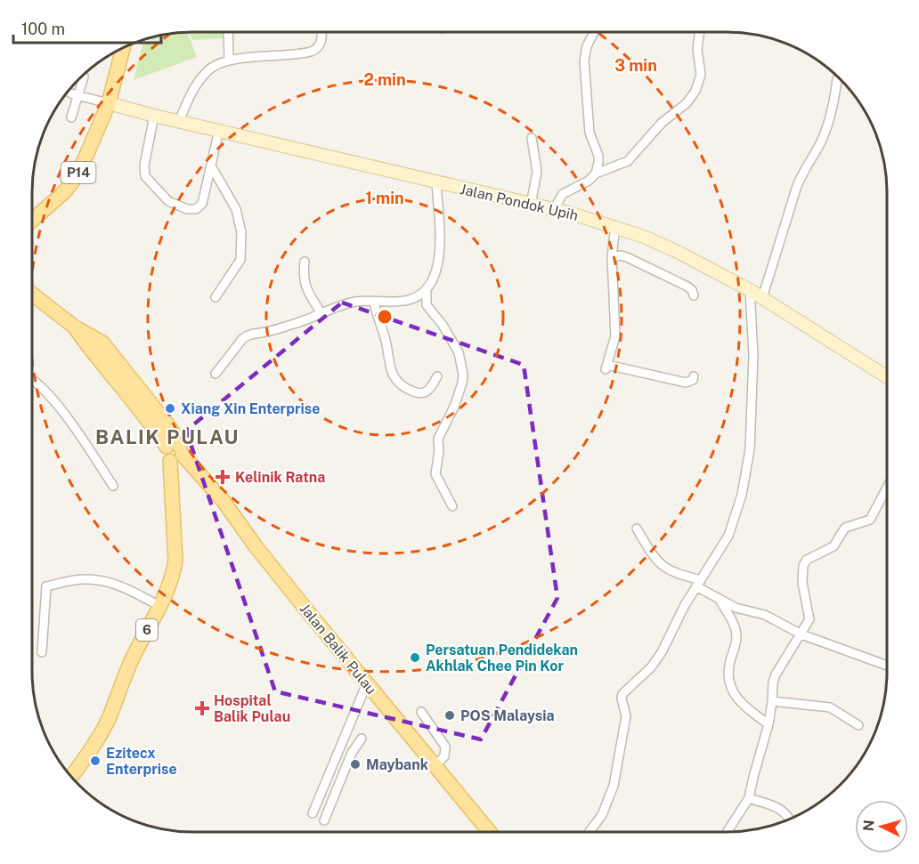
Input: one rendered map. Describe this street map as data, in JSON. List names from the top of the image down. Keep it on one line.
{"streets":{"main road":["P14","Jalan Pondok Upih","6","Jalan Balik Pulau"]},"crossings":[["P14","Jalan Pondok Upih"],["6","Jalan Balik Pulau"]],"districts":["BALIK PULAU"],"places":{"other":["Xiang Xin Enterprise","Persatuan Pendidekan Akhlak Chee Pin Kor","POS Malaysia","Ezitecx Enterprise","Maybank"],"health":["Kelinik Ratna","Hospital Balik Pulau"]},"scale_bar":"100 m","north":"left","rings":["3 min","2 min","1 min"]}
